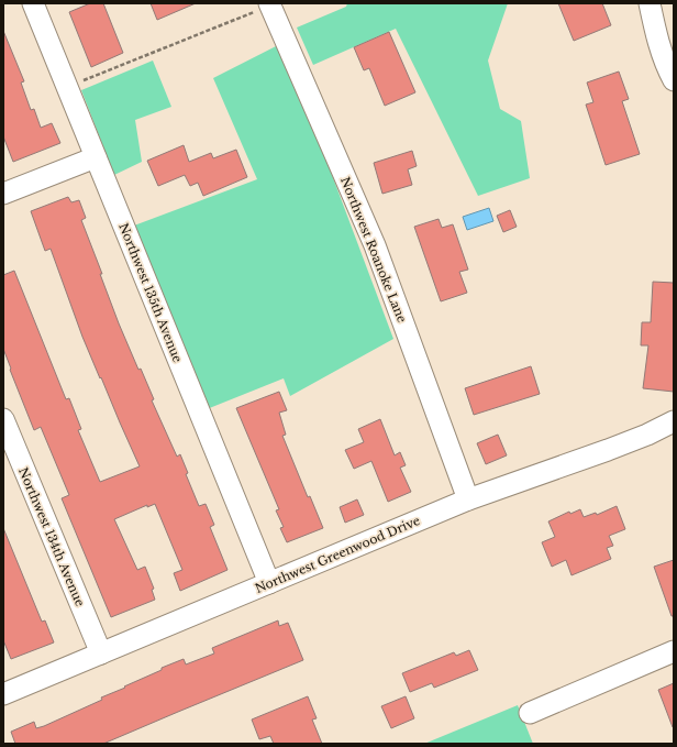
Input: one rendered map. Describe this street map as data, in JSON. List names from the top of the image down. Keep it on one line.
{"streets":{"street":["Northwest Roanoke Lane","Northwest 135th Avenue","Northwest 134th Avenue","Northwest Greenwood Drive"]},"crossings":[["Northwest Roanoke Lane","Northwest Greenwood Drive"],["Northwest 135th Avenue","Northwest Greenwood Drive"],["Northwest 134th Avenue","Northwest Greenwood Drive"]]}
